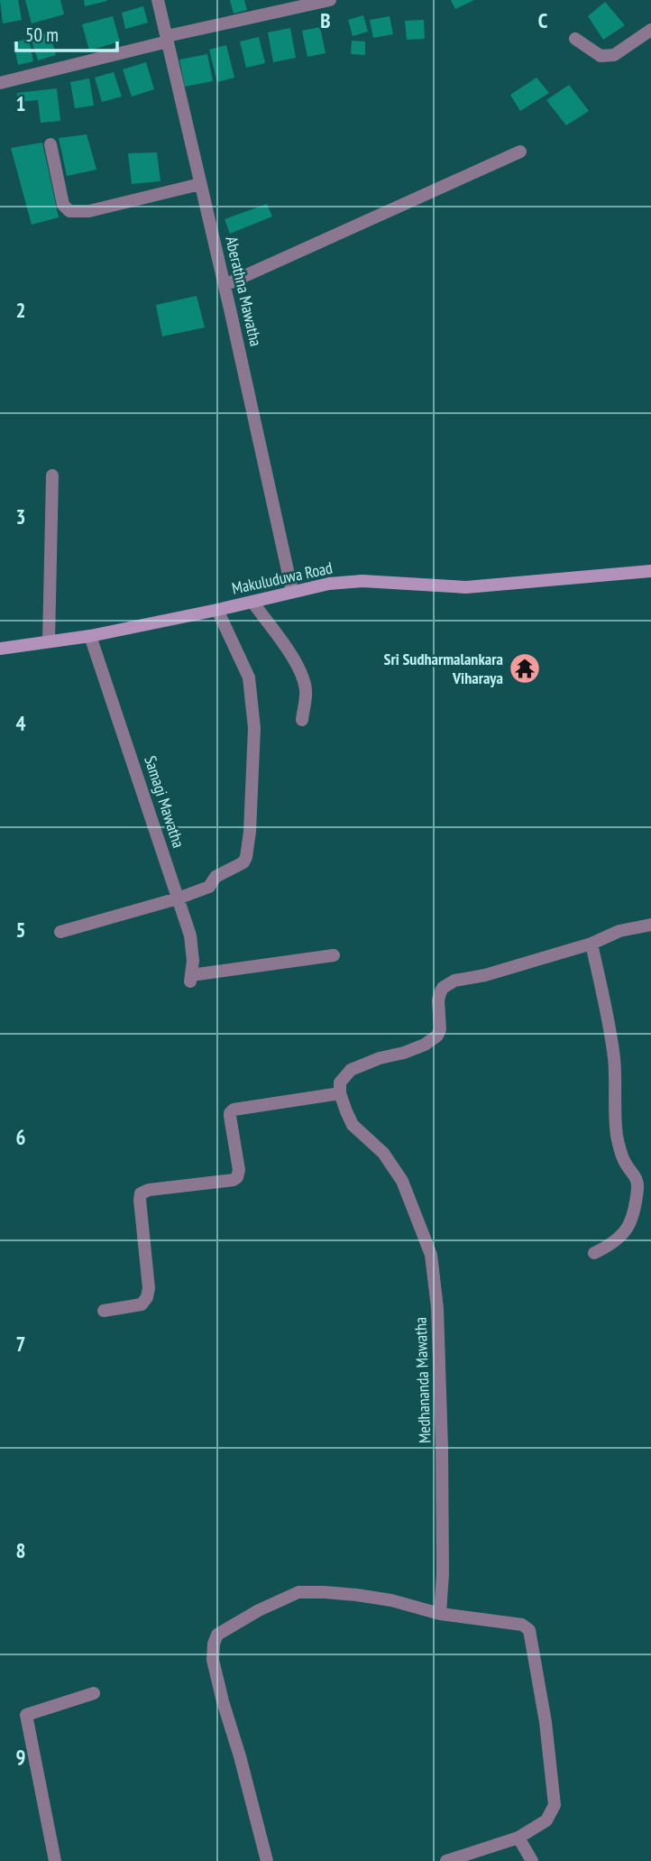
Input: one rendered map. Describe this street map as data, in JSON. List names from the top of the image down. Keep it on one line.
{"streets":{"street":["Aberathna Mawatha","Makuluduwa Road","Samagi Mawatha","Medhananda Mawatha"]},"crossings":[["Aberathna Mawatha","Makuluduwa Road"],["Makuluduwa Road","Samagi Mawatha"]],"places":{"temple":["Sri Sudharmalankara Viharaya"]},"scale_bar":"50 m","grid":{"columns":["B","C"],"rows":["1","2","3","4","5","6","7","8","9"]}}
